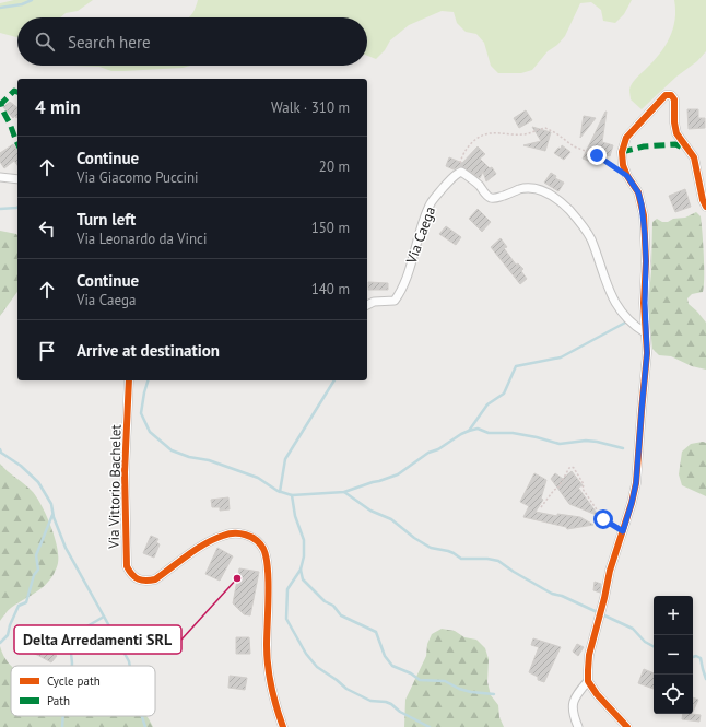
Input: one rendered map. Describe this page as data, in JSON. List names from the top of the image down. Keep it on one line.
{"streets":{"street":["Via Caega","Via Vittorio Bachelet"]},"places":["Delta Arredamenti SRL"],"legend":["Cycle path","Path"],"page":{"search":"Search here","heading":["4 min","Walk · 310 m"],"list":[["Continue","Via Giacomo Puccini","20 m"],["Turn left","Via Leonardo da Vinci","150 m"],["Continue","Via Caega","140 m"],"Arrive at destination"],"map_buttons":["+","−"]}}
